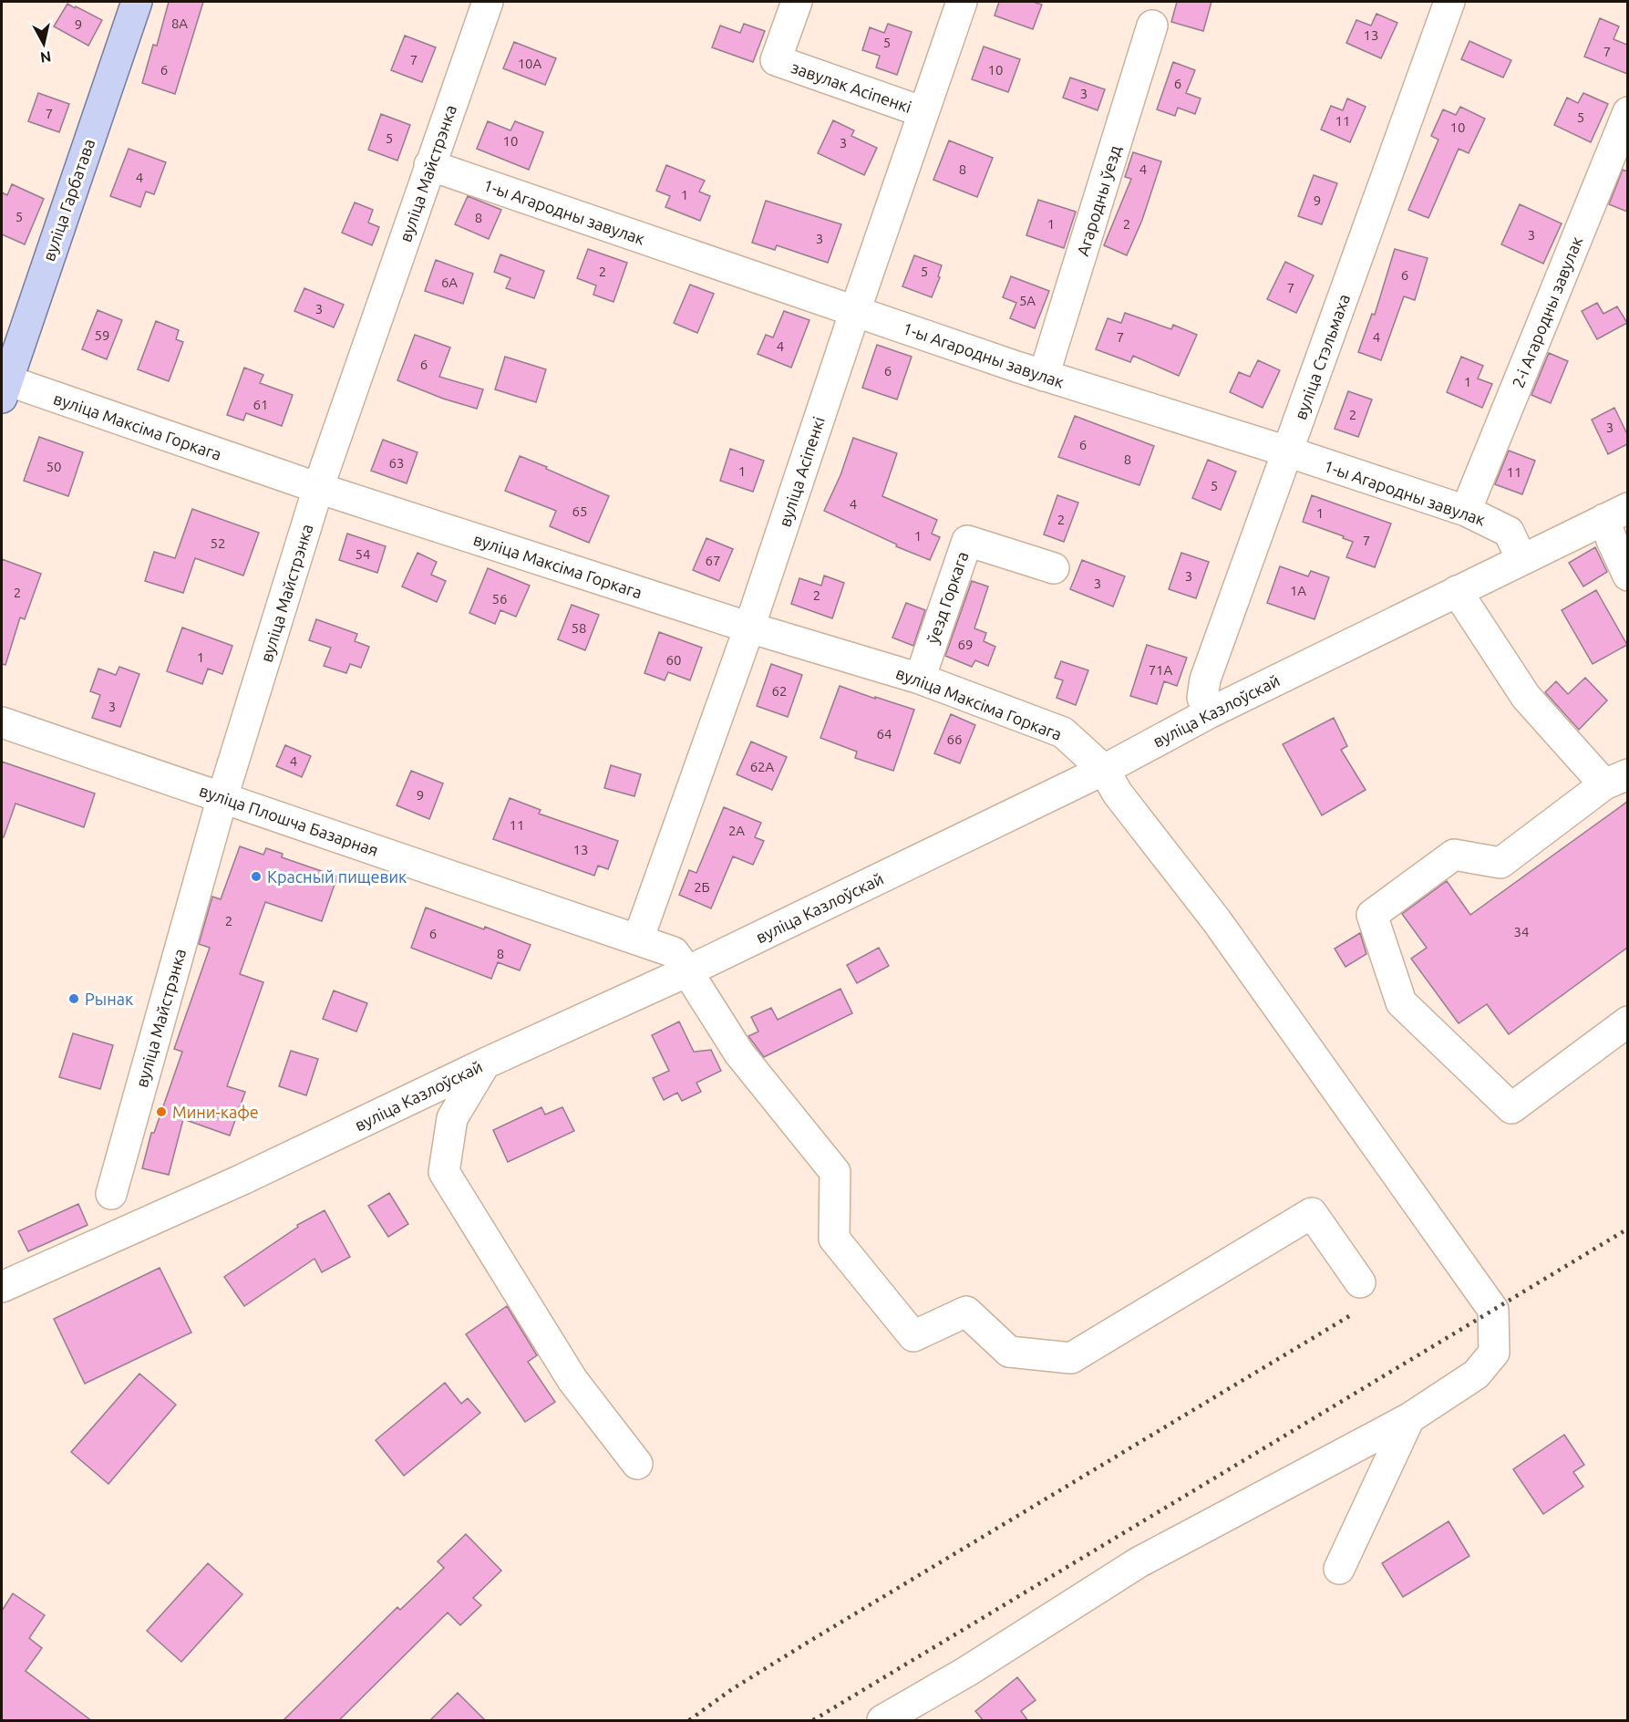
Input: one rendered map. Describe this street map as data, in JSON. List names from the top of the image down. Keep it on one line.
{"streets":{"main road":["вуліца Гарбатава"],"street":["завулак Асіпенкі","вуліца Майстрэнка","Агародны ўезд","1-ы Агародны завулак","2-і Агародны завулак","вуліца Стэльмаха","вуліца Максіма Горкага","вуліца Асіпенкі","ўезд Горкага","вуліца Казлоўскай","вуліца Плошча Базарная"]},"crossings":[["завулак Асіпенкі","вуліца Асіпенкі"],["вуліца Майстрэнка","1-ы Агародны завулак"],["вуліца Майстрэнка","вуліца Максіма Горкага"],["вуліца Майстрэнка","вуліца Плошча Базарная"],["вуліца Гарбатава","вуліца Максіма Горкага"],["Агародны ўезд","1-ы Агародны завулак"],["1-ы Агародны завулак","2-і Агародны завулак"],["1-ы Агародны завулак","вуліца Стэльмаха"],["1-ы Агародны завулак","вуліца Асіпенкі"],["1-ы Агародны завулак","вуліца Казлоўскай"],["вуліца Стэльмаха","вуліца Казлоўскай"],["вуліца Максіма Горкага","вуліца Асіпенкі"],["вуліца Максіма Горкага","ўезд Горкага"],["вуліца Максіма Горкага","вуліца Казлоўскай"],["вуліца Асіпенкі","вуліца Плошча Базарная"],["вуліца Казлоўскай","вуліца Плошча Базарная"]],"places":["Красный пищевик","Рынак","Мини-кафе"],"house_numbers":["8А","9","13","5","7","7","10А","6","10","6","3","7","5","11","10","5","10","3","8","4","4","1","9","5","8","1","2","3","3","2","5","6","6А","7","5А","3","59","7","4","4","6","6","1","61","2","3","6","8","63","50","1","11","5","4","65","1","2","1","7","52","54","67","3","3","1А","2","2","56","58","69","1","60","71А","62","3","64","66","4","62А","9","11","2А","13","2Б","2","34","6","8"],"north":"bottom"}
